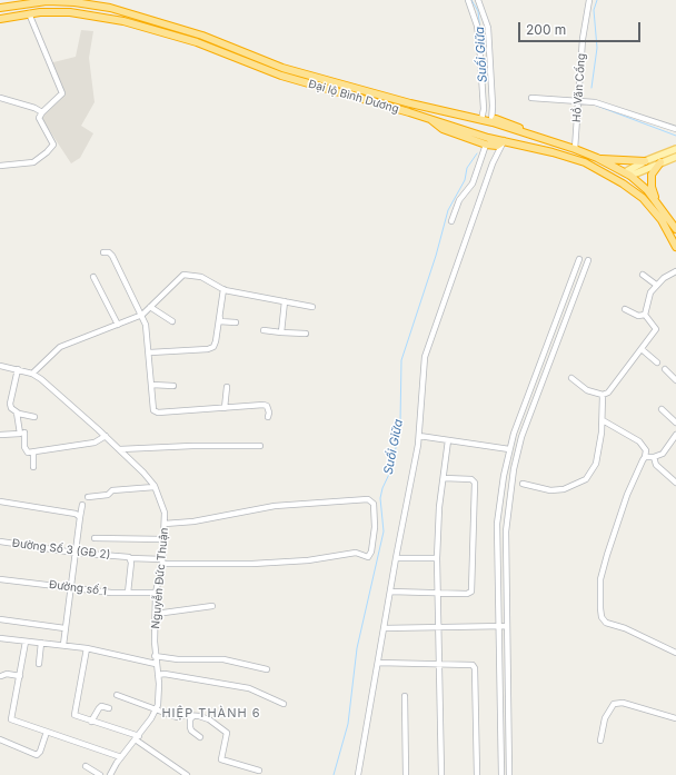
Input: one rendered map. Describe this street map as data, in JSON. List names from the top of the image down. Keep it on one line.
{"streets":{"highway":["Đại lộ Bình Dương"],"street":["Hồ Văn Cống","Đường Số 3 (GĐ 2)","Nguyễn Đức Thuận","Đường số 1"]},"crossings":[["Hồ Văn Cống","Đại lộ Bình Dương"],["Đường Số 3 (GĐ 2)","Nguyễn Đức Thuận"],["Nguyễn Đức Thuận","Đường số 1"]],"districts":["HIỆP THÀNH 6"],"water":["Suối Giữa"],"scale_bar":"200 m"}
